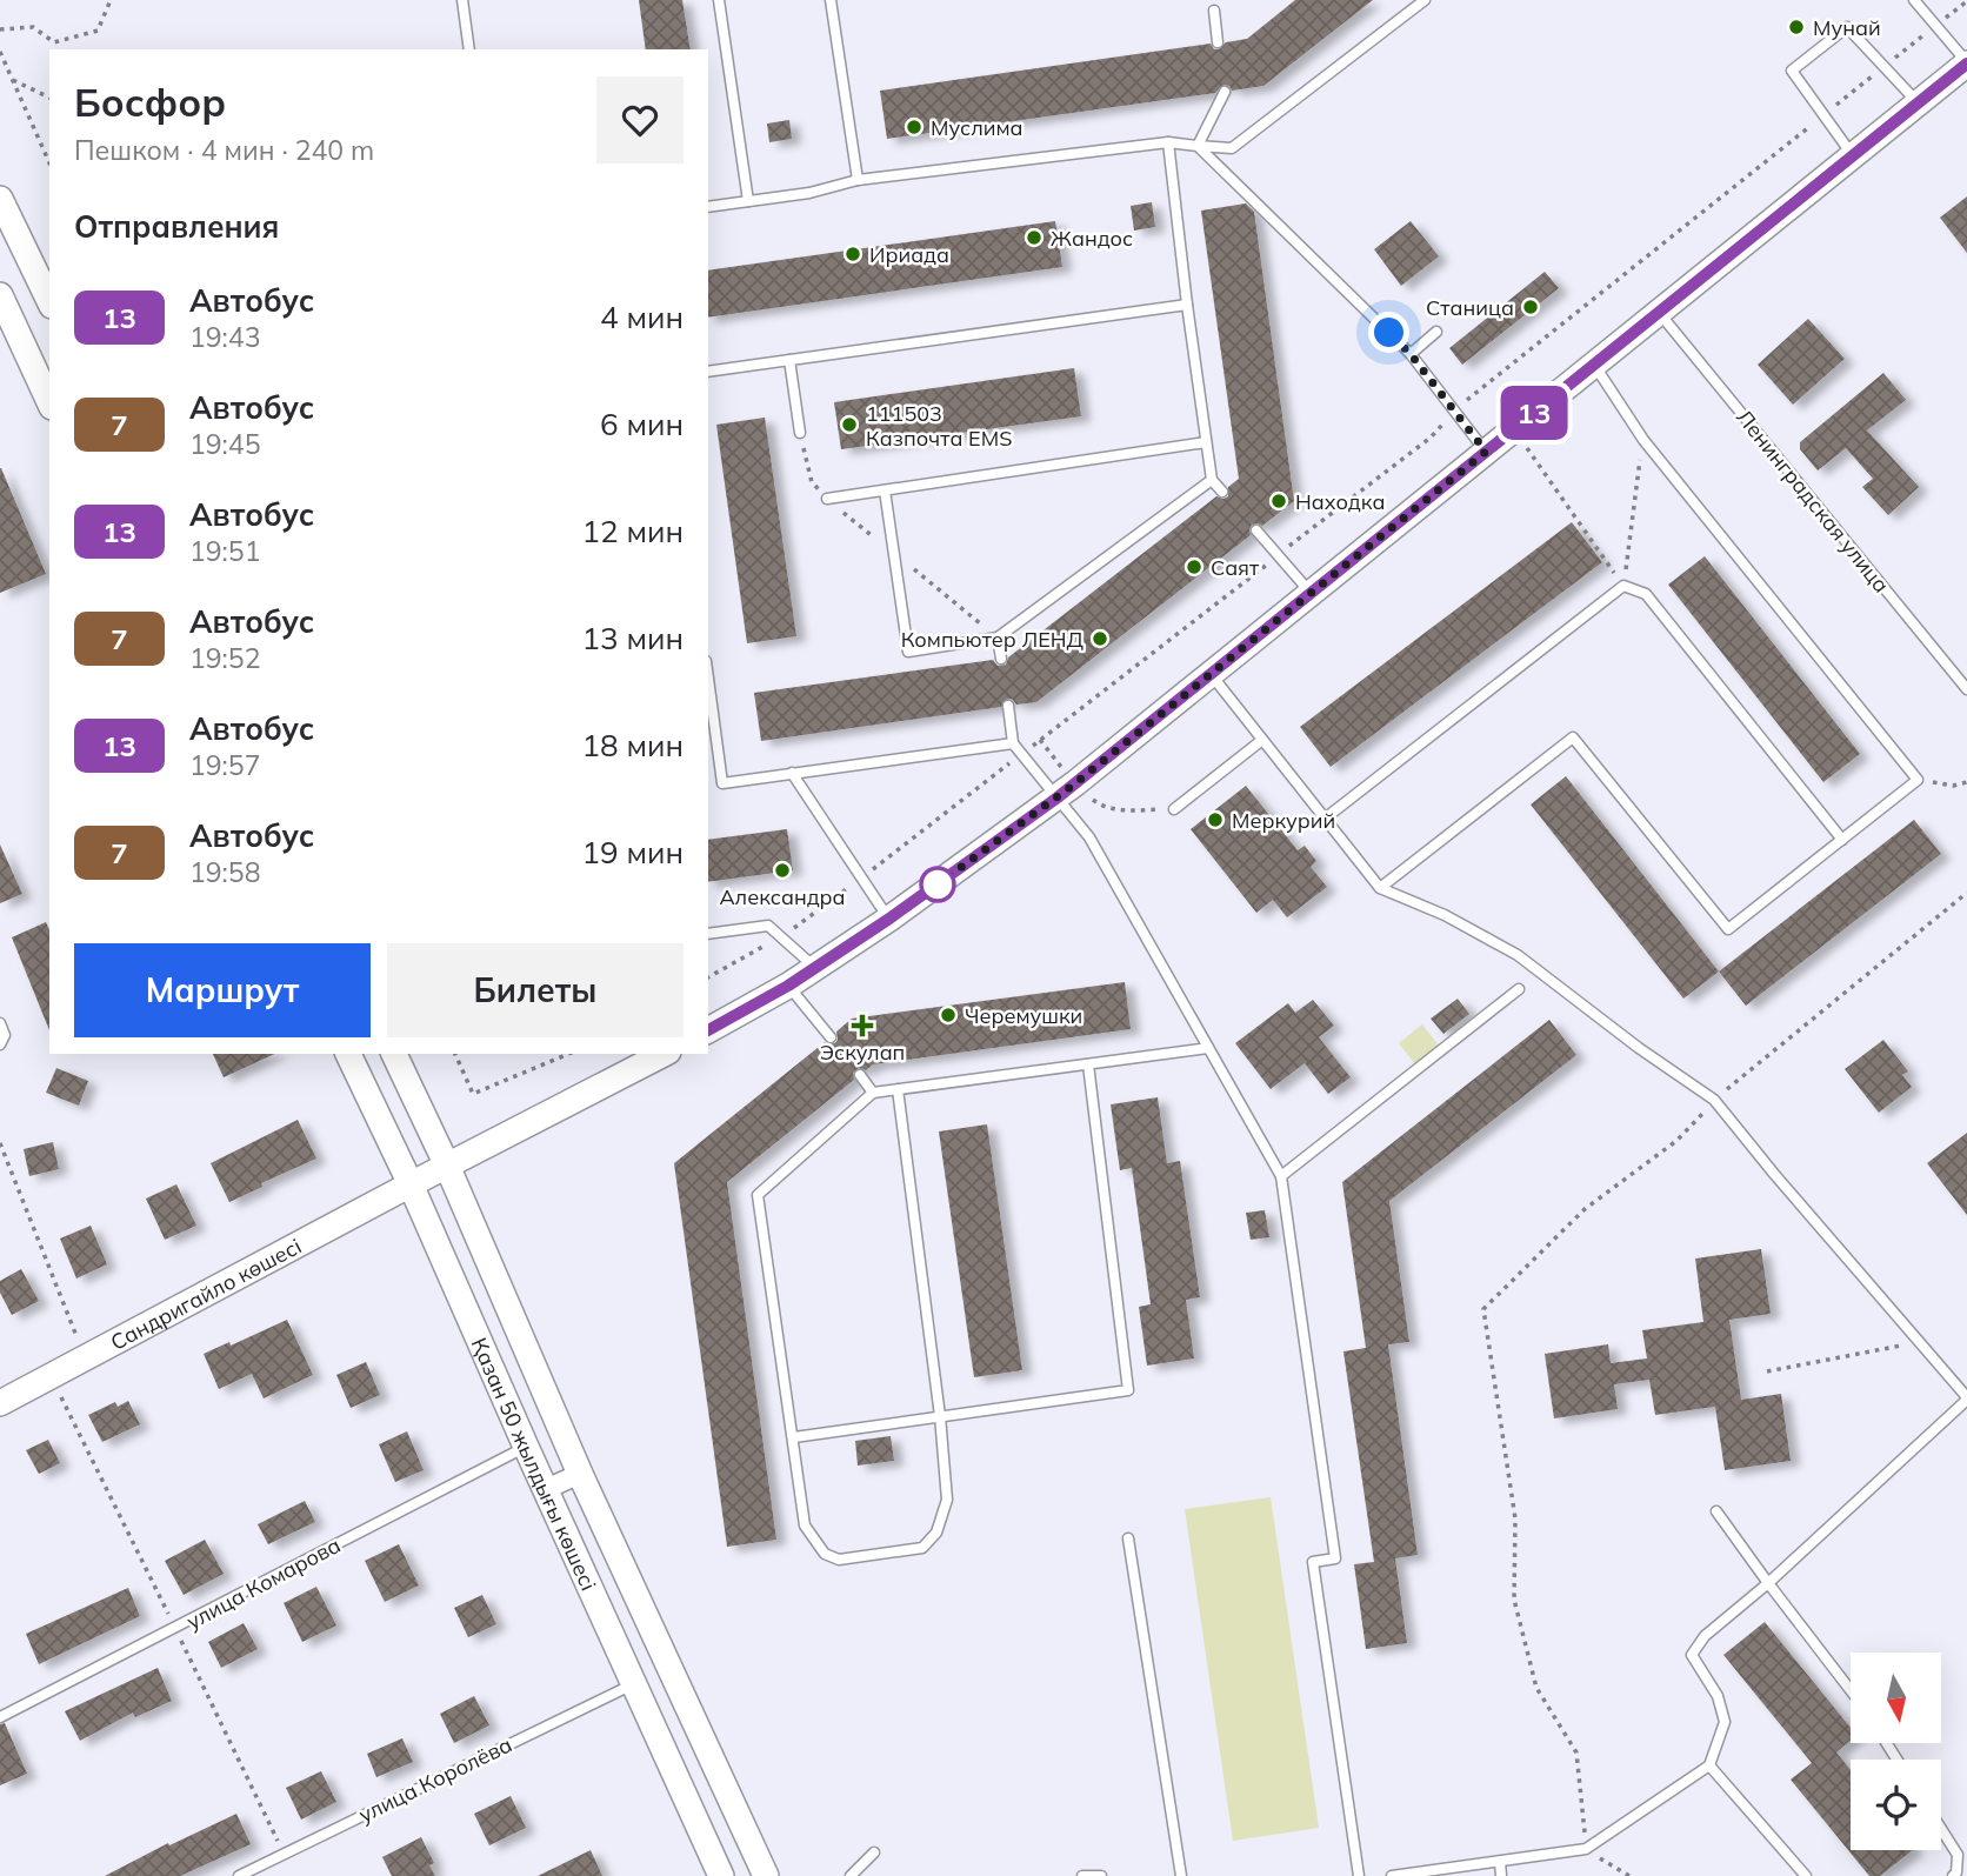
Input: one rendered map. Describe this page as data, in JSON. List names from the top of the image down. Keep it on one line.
{"streets":{"street":["Сандригайло көшесі","Қазан 50 жылдығы көшесі"],"lane":["Ленинградская улица","улица Комарова","улица Королёва"]},"crossings":[["Сандригайло көшесі","Қазан 50 жылдығы көшесі"],["Қазан 50 жылдығы көшесі","улица Комарова"],["Қазан 50 жылдығы көшесі","улица Королёва"]],"places":{"other":["Мунай","Муслима","Жандос","Ириада","Станица","111503 Казпочта EMS","Находка","Саят","Компьютер ЛЕНД","Меркурий","Александра","Черемушки"],"health":["Эскулап"]},"lines":["bus line 13"],"north":"bottom","page":{"on_map":"13","heading":[["Босфор","Пешком · 4 мин · 240 m"],"Отправления"],"list":[{"mark":"13","name":"Автобус","note":"19:43","value":"4 мин"},{"mark":"7","name":"Автобус","note":"19:45","value":"6 мин"},{"mark":"13","name":"Автобус","note":"19:51","value":"12 мин"},{"mark":"7","name":"Автобус","note":"19:52","value":"13 мин"},{"mark":"13","name":"Автобус","note":"19:57","value":"18 мин"},{"mark":"7","name":"Автобус","note":"19:58","value":"19 мин"}],"buttons":["Маршрут","Билеты"]}}
